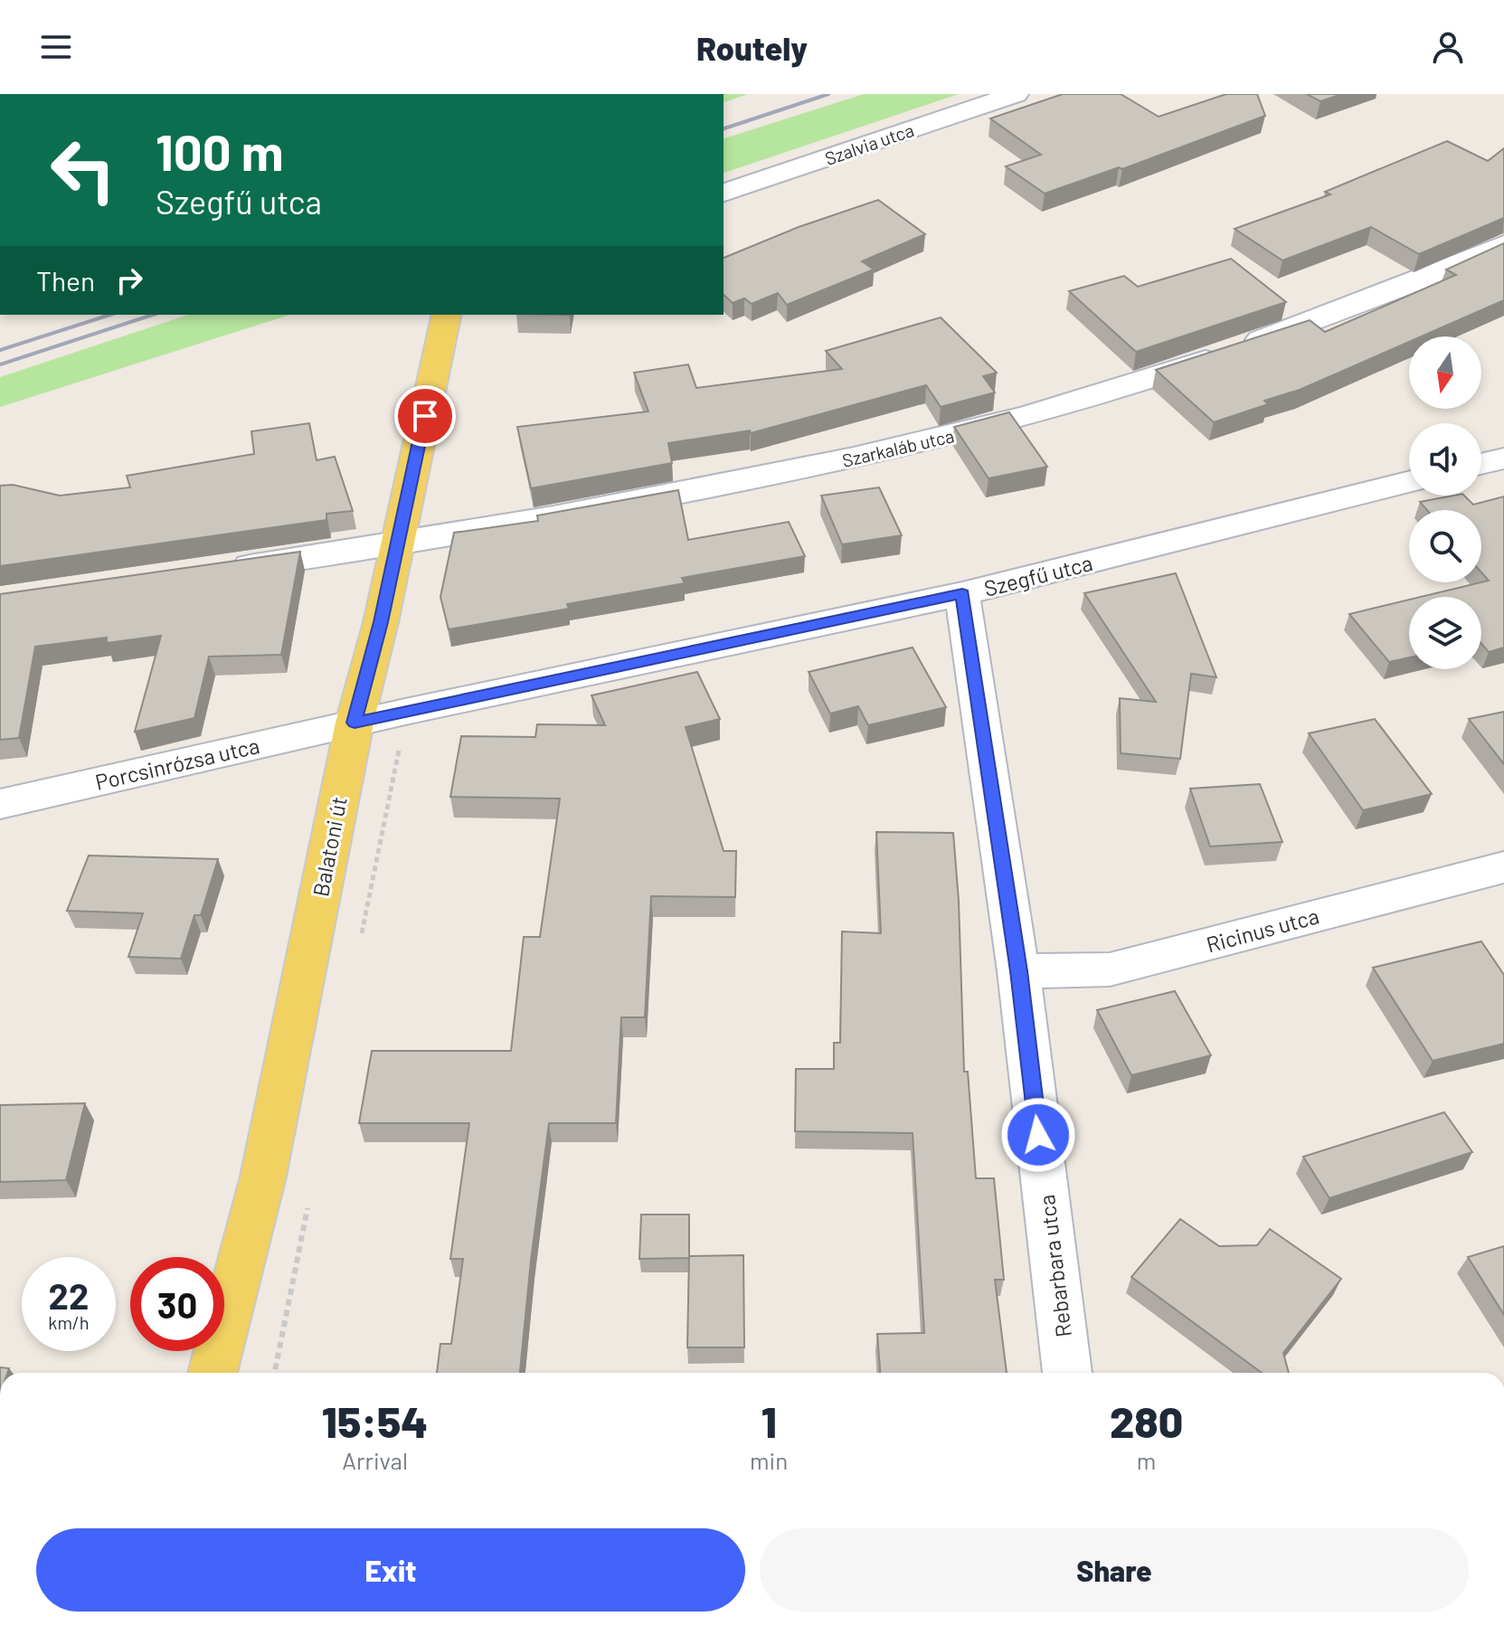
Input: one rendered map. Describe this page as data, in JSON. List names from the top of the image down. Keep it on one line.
{"streets":{"main road":["Balatoni út"],"street":["Szalvia utca","Szarkaláb utca","Szegfű utca","Porcsinrózsa utca","Ricinus utca","Rebarbara utca"]},"crossings":[["Szarkaláb utca","Balatoni út"],["Szegfű utca","Porcsinrózsa utca"],["Szegfű utca","Balatoni út"],["Szegfű utca","Rebarbara utca"],["Porcsinrózsa utca","Balatoni út"],["Ricinus utca","Rebarbara utca"]],"north":"bottom","page":{"header":"Routely","turn":["100 m","Szegfű utca"],"then":"Then","speed":"22 km/h","limit":"30","eta":["15:54","Arrival","1","min","280","m"],"buttons":["Exit","Share"]}}
